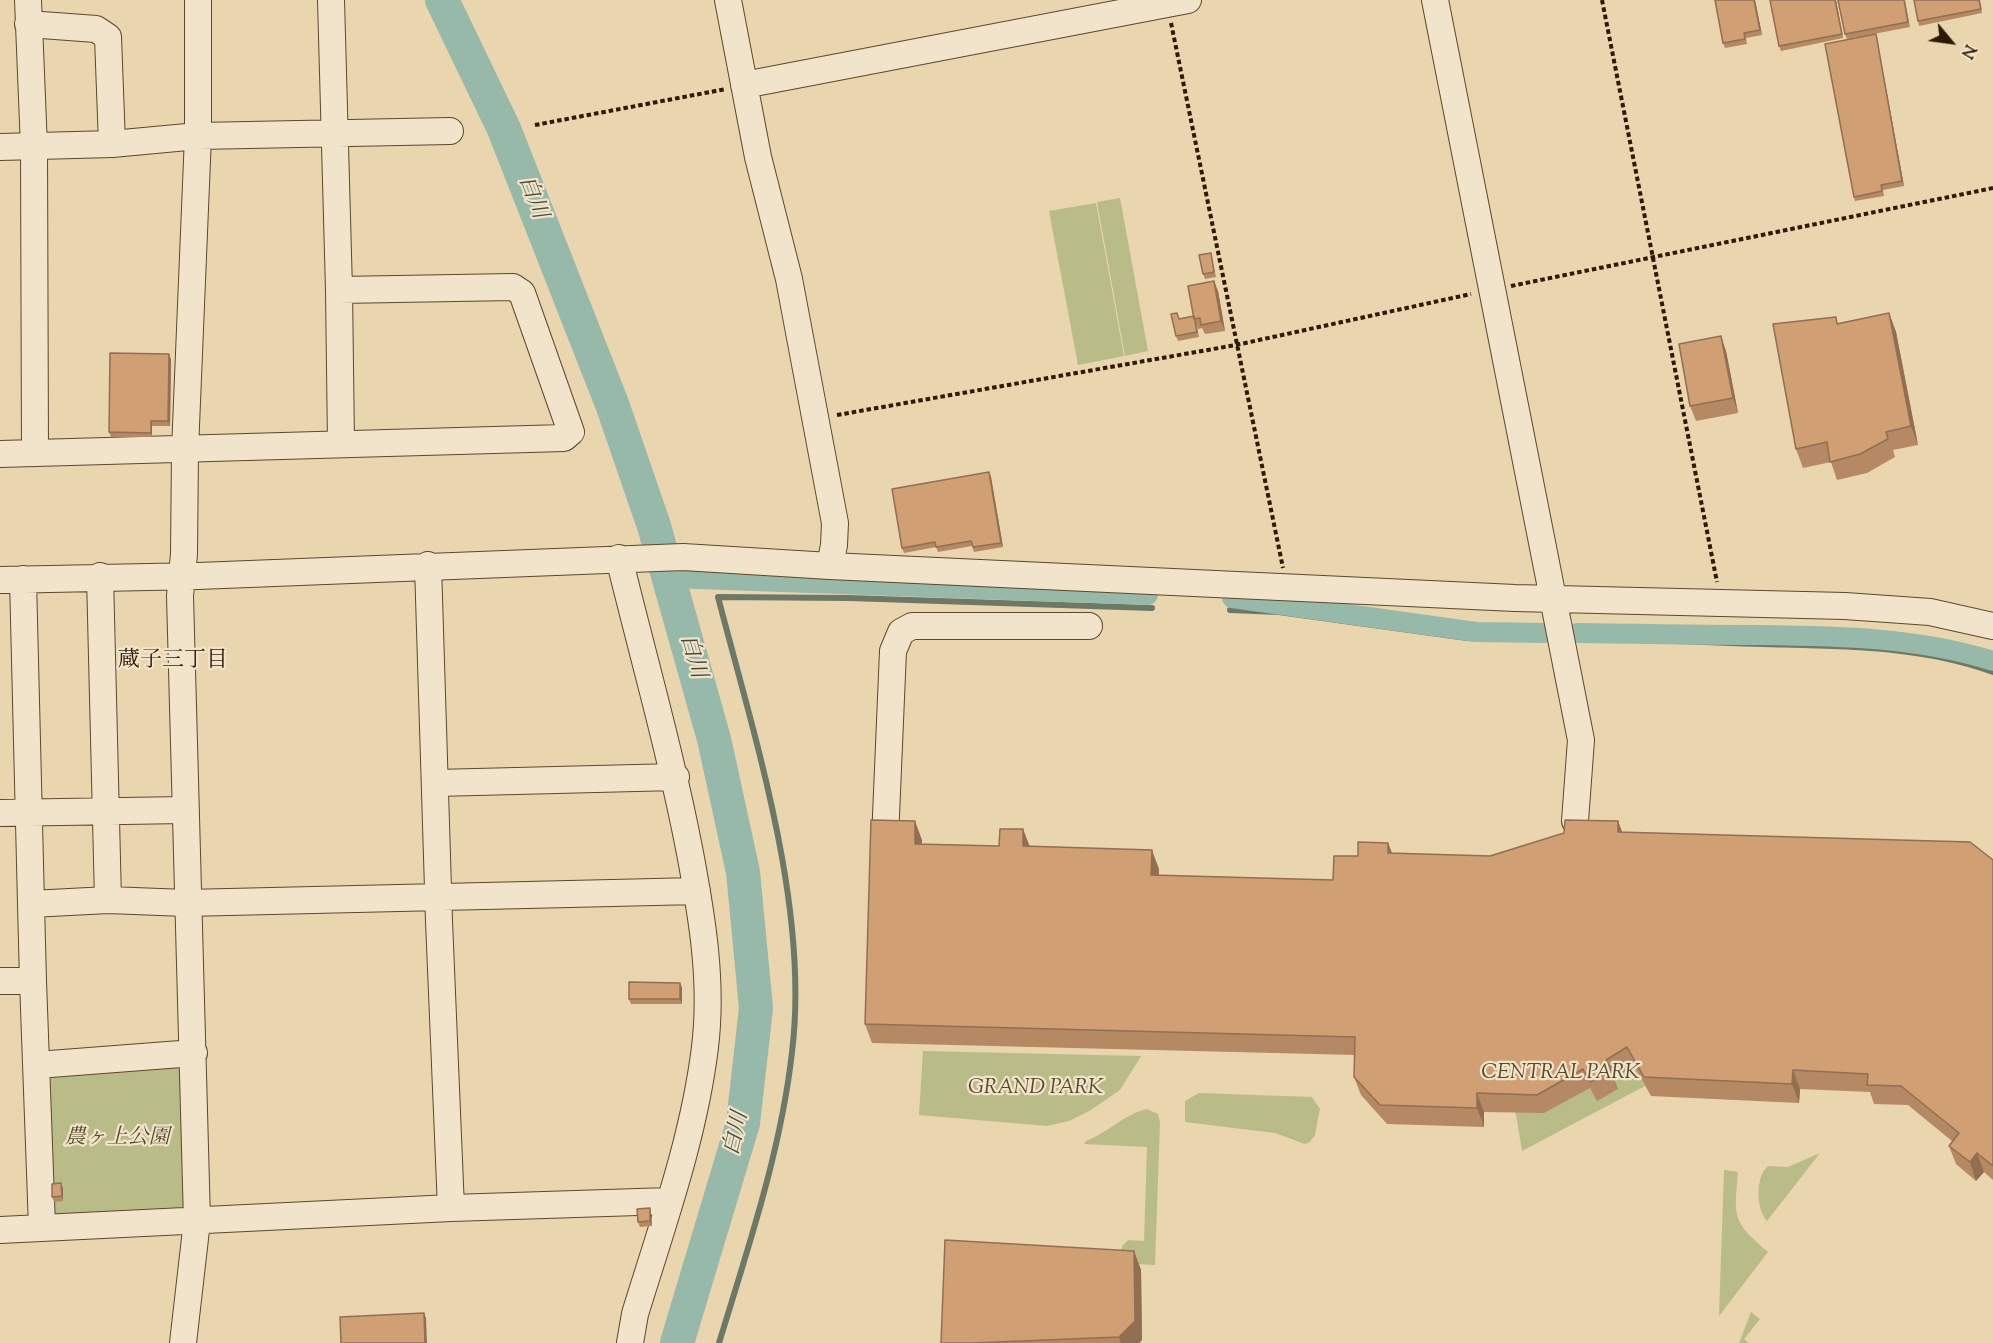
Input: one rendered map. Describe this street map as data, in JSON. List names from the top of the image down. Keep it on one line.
{"districts":["蔵子三丁目"],"water":["白川"],"parks":["CENTRAL PARK","GRAND PARK","農ヶ上公園"],"north":"bottom right"}
